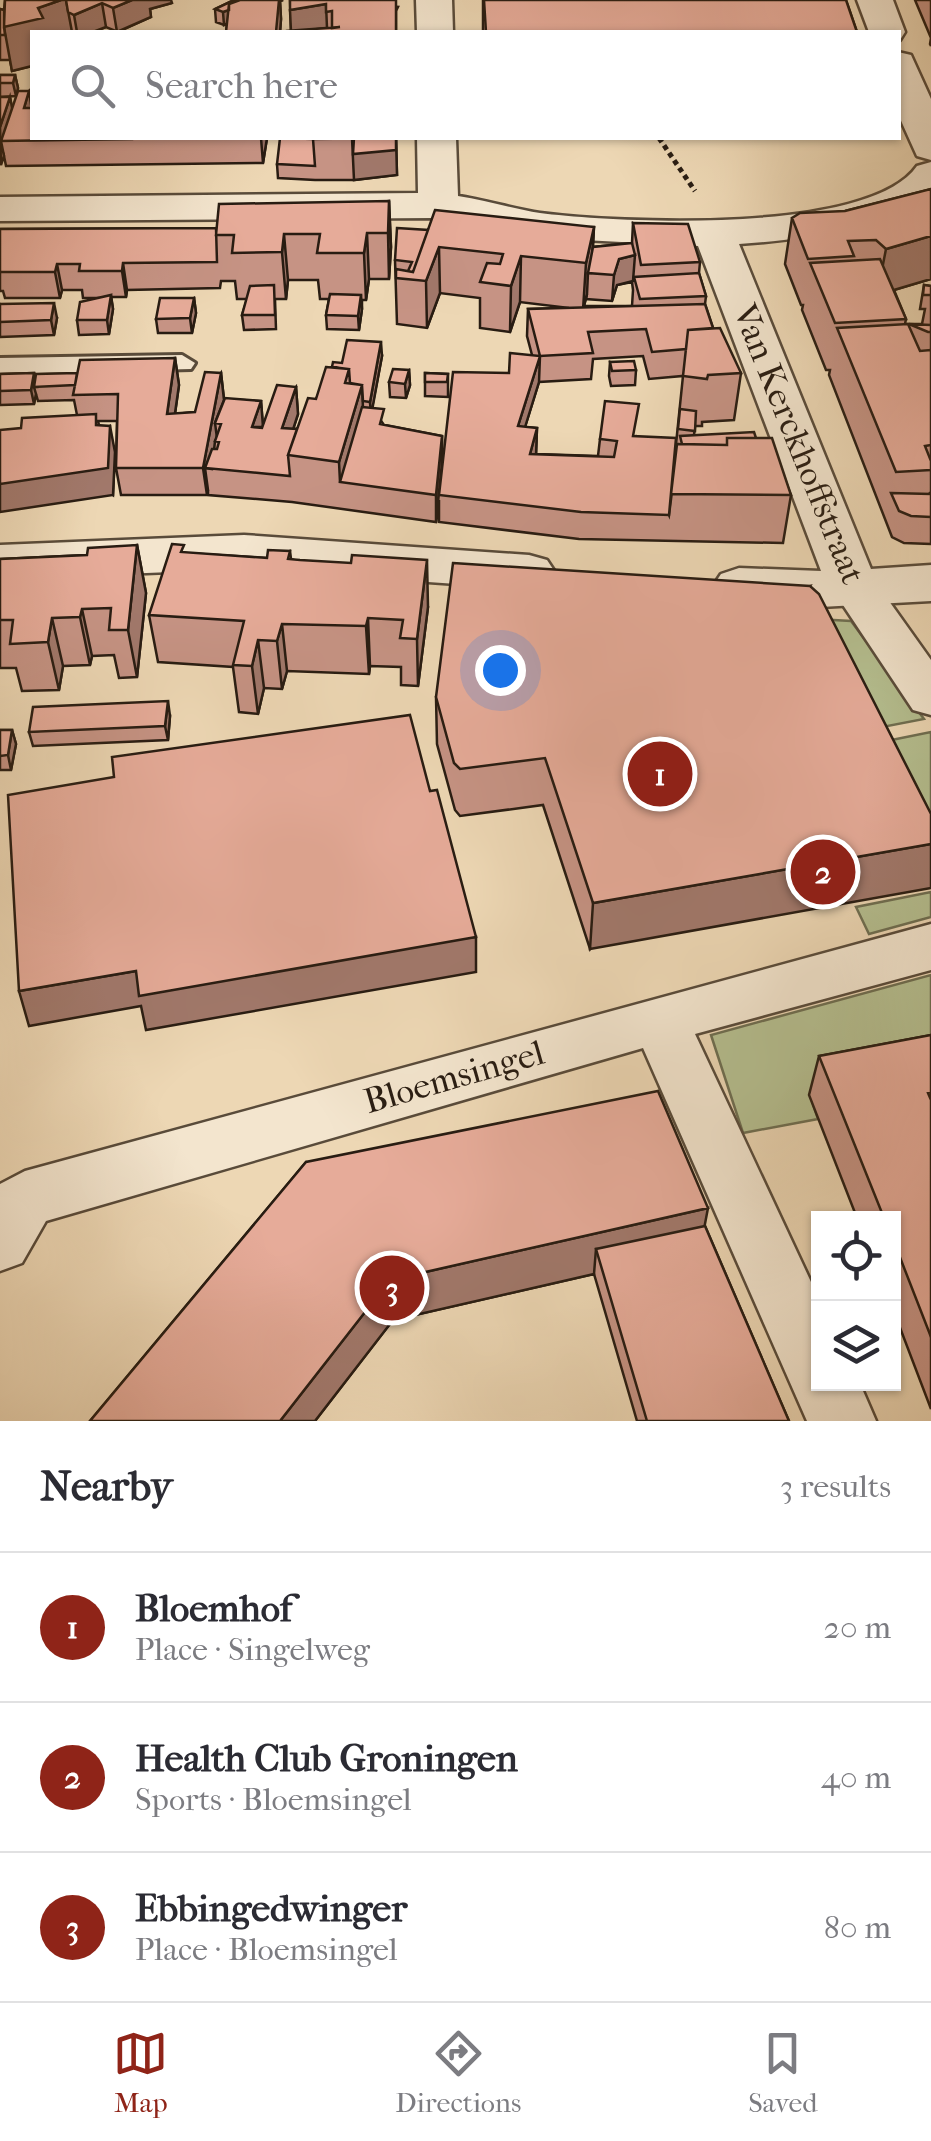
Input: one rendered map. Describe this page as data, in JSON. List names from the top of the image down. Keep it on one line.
{"streets":{"street":["Van Kerckhoffstraat","Bloemsingel"]},"page":{"search":"Search here","pins":["1","2","3"],"heading":["Nearby","3 results"],"list":[{"mark":"1","name":"Bloemhof","note":"Place · Singelweg","value":"20 m"},{"mark":"2","name":"Health Club Groningen","note":"Sports · Bloemsingel","value":"40 m"},{"mark":"3","name":"Ebbingedwinger","note":"Place · Bloemsingel","value":"80 m"}],"nav":["Map","Directions","Saved"]}}
